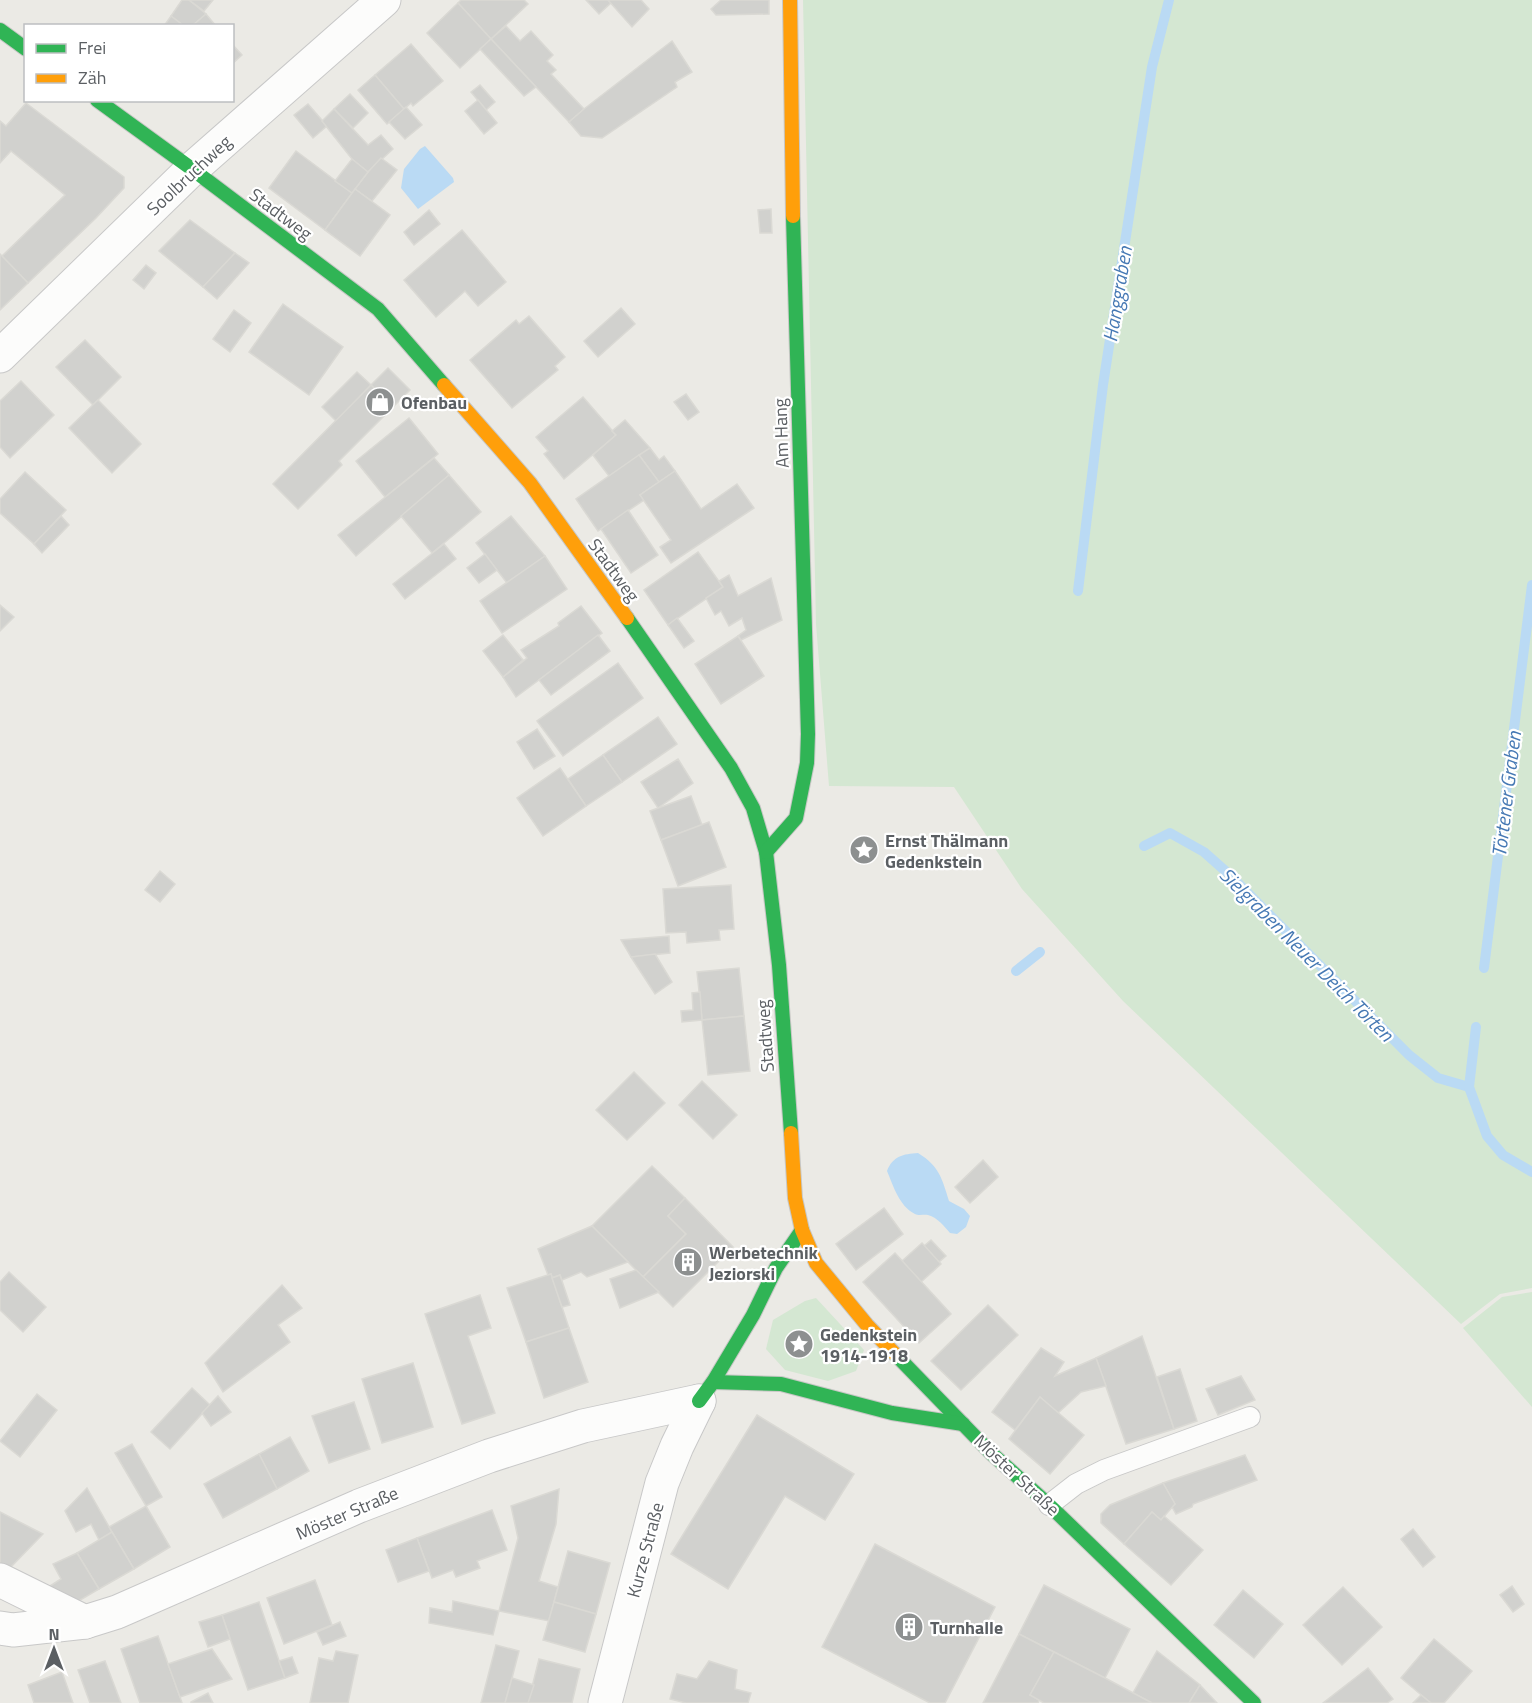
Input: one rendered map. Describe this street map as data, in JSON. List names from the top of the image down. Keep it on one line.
{"streets":{"street":["Soolbruchweg","Stadtweg","Am Hang","Möster Straße","Kurze Straße"]},"crossings":[["Soolbruchweg","Stadtweg"],["Stadtweg","Am Hang"],["Stadtweg","Möster Straße"],["Möster Straße","Kurze Straße"]],"water":["Hanggraben","Törtener Graben","Sielgraben Neuer Deich Törten"],"places":{"shop":["Ofenbau"],"place":["Ernst Thälmann Gedenkstein","Gedenkstein 1914-1918"],"building":["Werbetechnik Jeziorski","Turnhalle"]},"legend":["Frei","Zäh"],"north":"top"}
